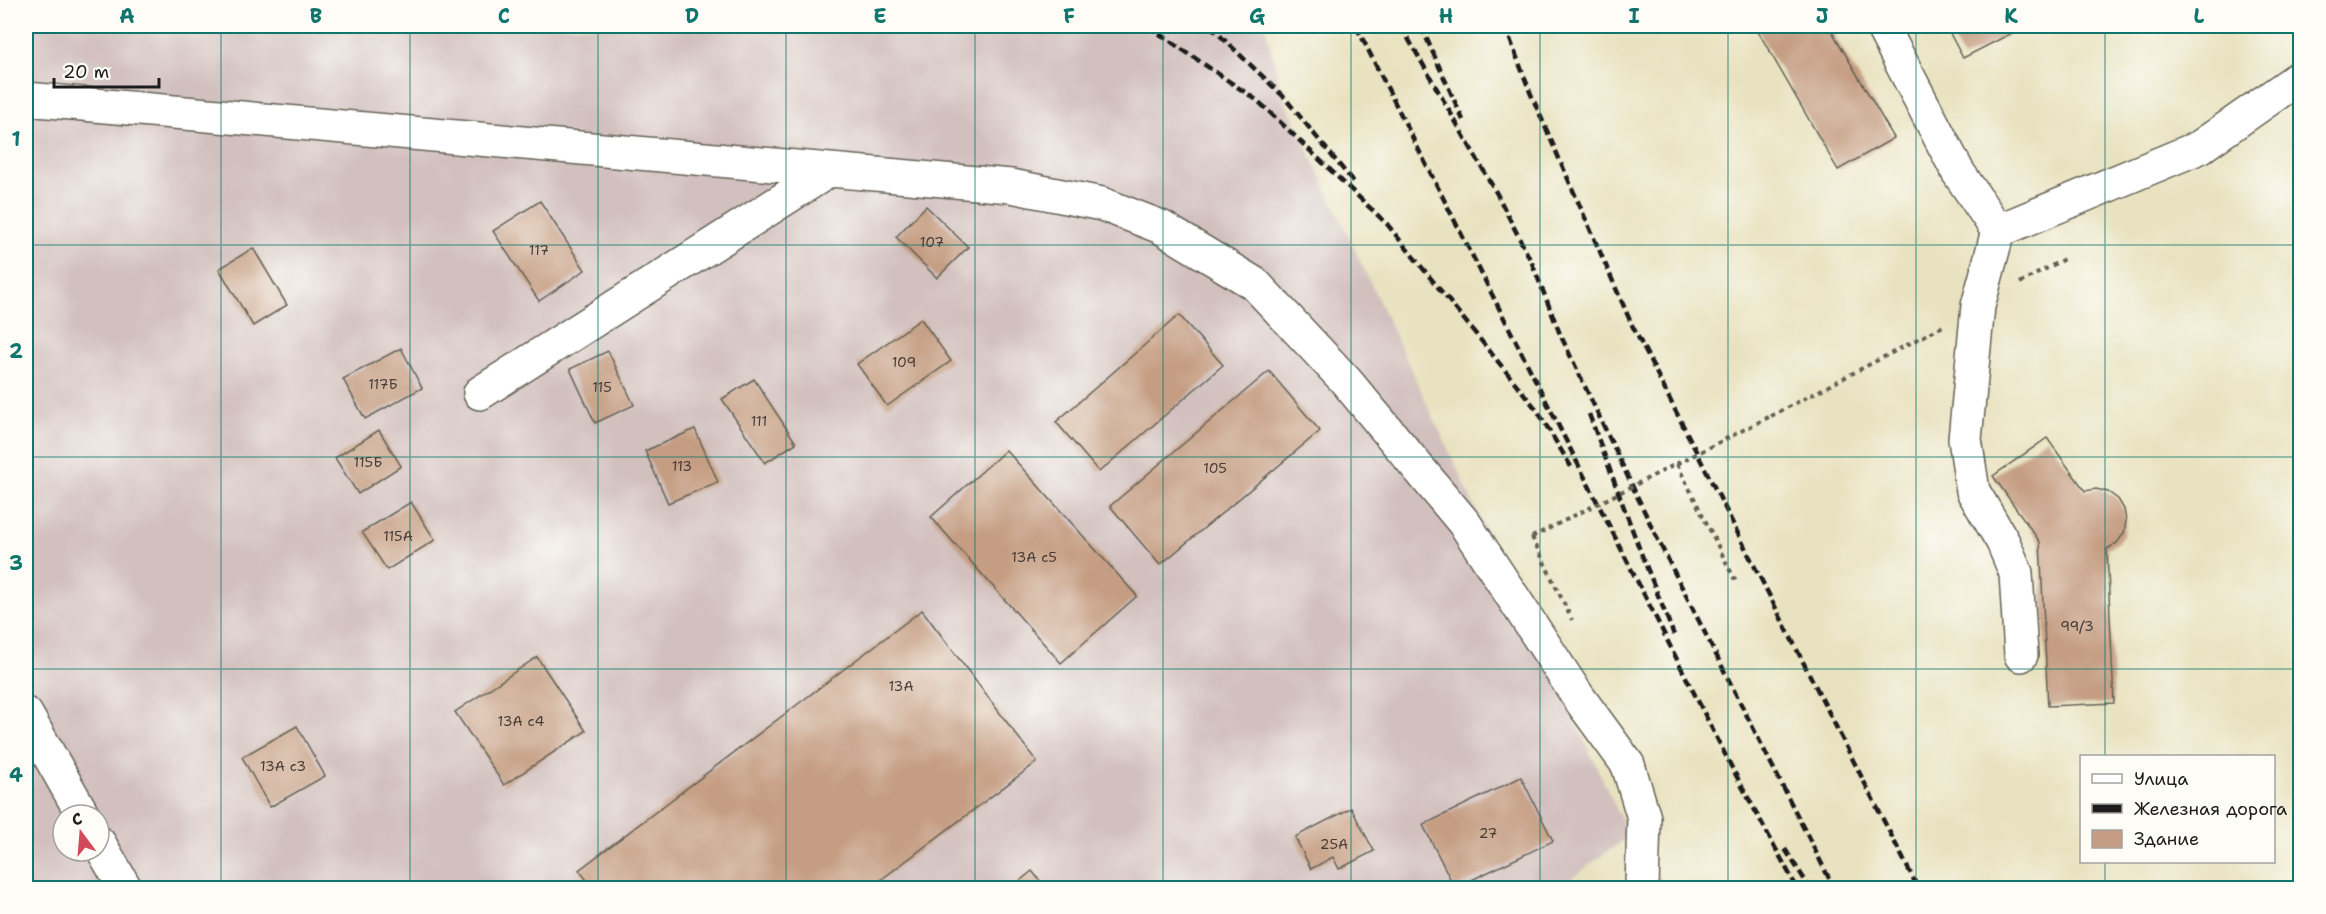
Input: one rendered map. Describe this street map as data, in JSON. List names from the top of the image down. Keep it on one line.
{"house_numbers":["107","117","109","117Б","115","111","115Б","113","105","115А","13А с5","99/3","13А","13А с4","13А с3","27","25А"],"legend":["Улица","Железная дорога","Здание"],"scale_bar":"20 m","north":"top","grid":{"columns":["A","B","C","D","E","F","G","H","I","J","K","L"],"rows":["1","2","3","4"]}}
